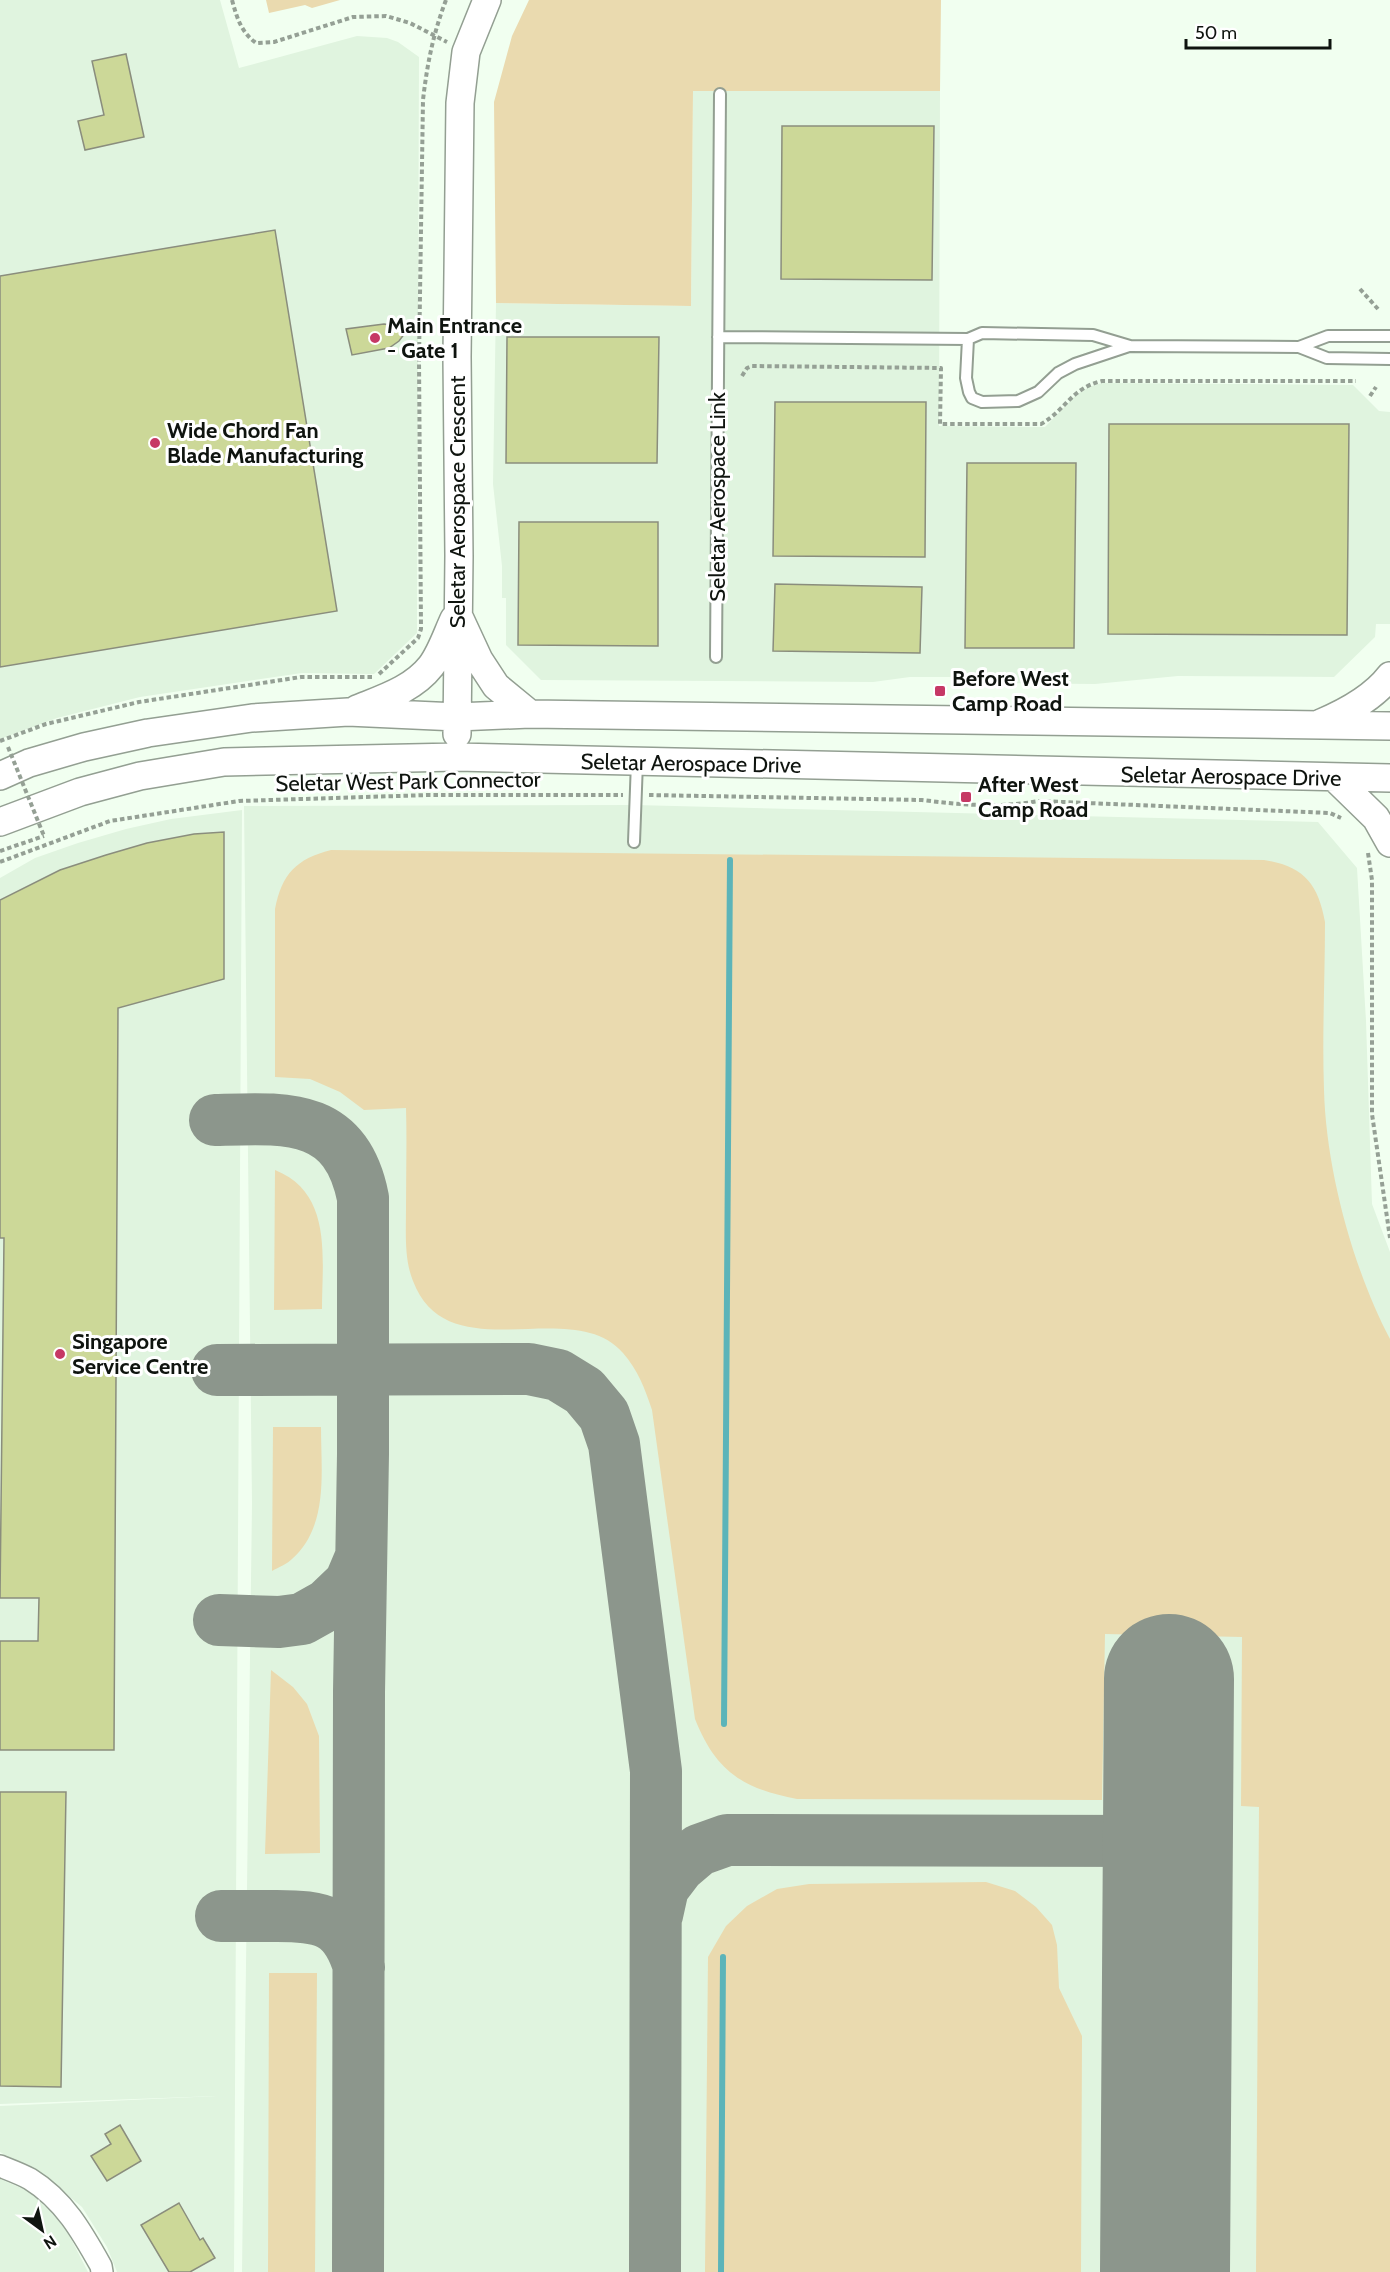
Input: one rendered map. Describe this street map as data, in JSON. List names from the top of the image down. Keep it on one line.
{"streets":{"street":["Seletar Aerospace Crescent","Seletar Aerospace Drive"],"lane":["Seletar Aerospace Link"],"path":["Seletar West Park Connector"]},"crossings":[["Seletar Aerospace Crescent","Seletar Aerospace Drive"]],"places":{"other":["Main Entrance - Gate 1","Wide Chord Fan Blade Manufacturing","Singapore Service Centre"],"transit":["Before West Camp Road","After West Camp Road"]},"scale_bar":"50 m","north":"bottom right"}
